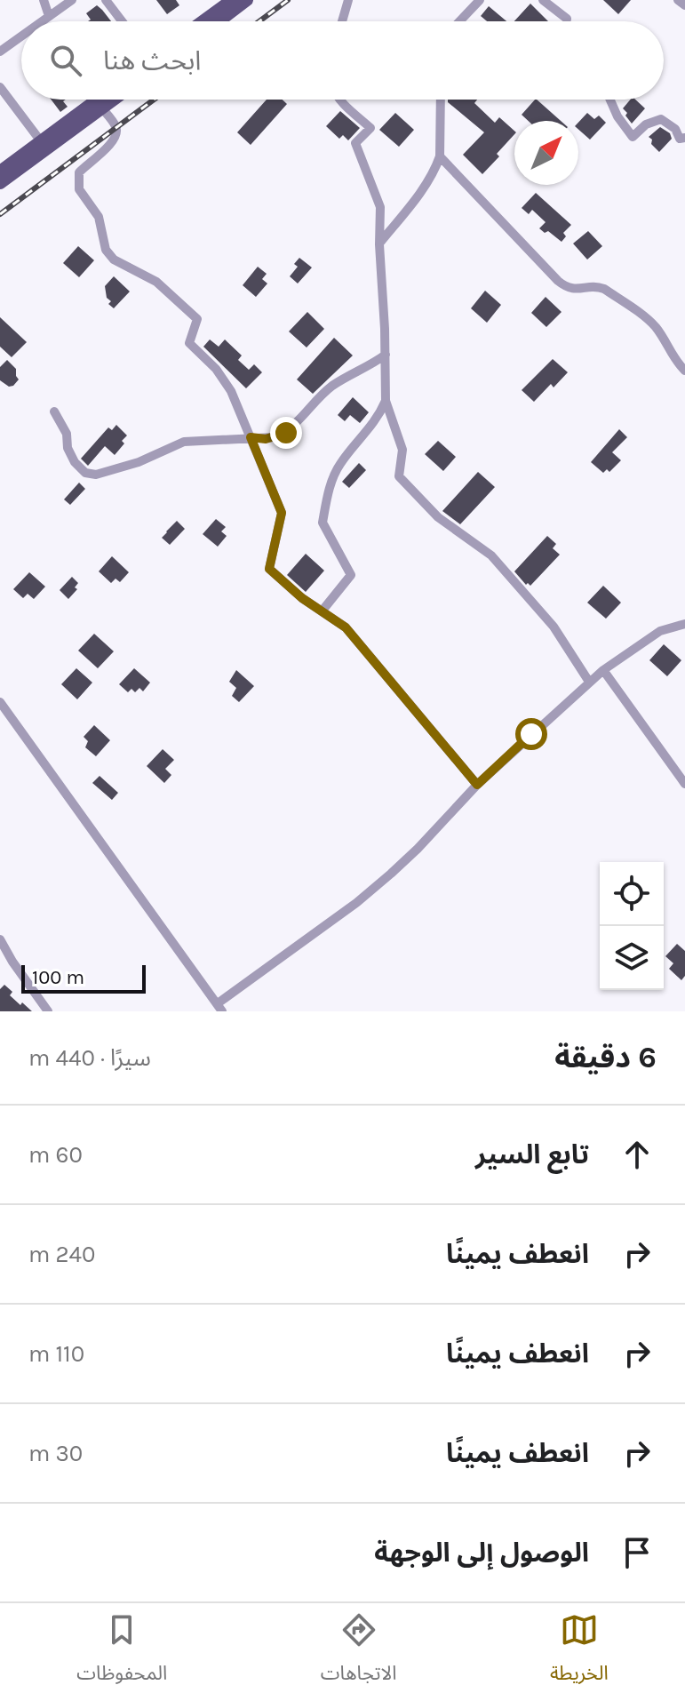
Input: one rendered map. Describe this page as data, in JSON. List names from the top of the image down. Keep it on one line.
{"scale_bar":"100 m","north":"top right","page":{"search":"ابحث هنا","scale":"100 m","heading":["6 دقيقة","سيرًا · 440 m"],"list":[["تابع السير","60 m"],["انعطف يمينًا","240 m"],["انعطف يمينًا","110 m"],["انعطف يمينًا","30 m"],"الوصول إلى الوجهة"],"nav":["الخريطة","الاتجاهات","المحفوظات"]}}
